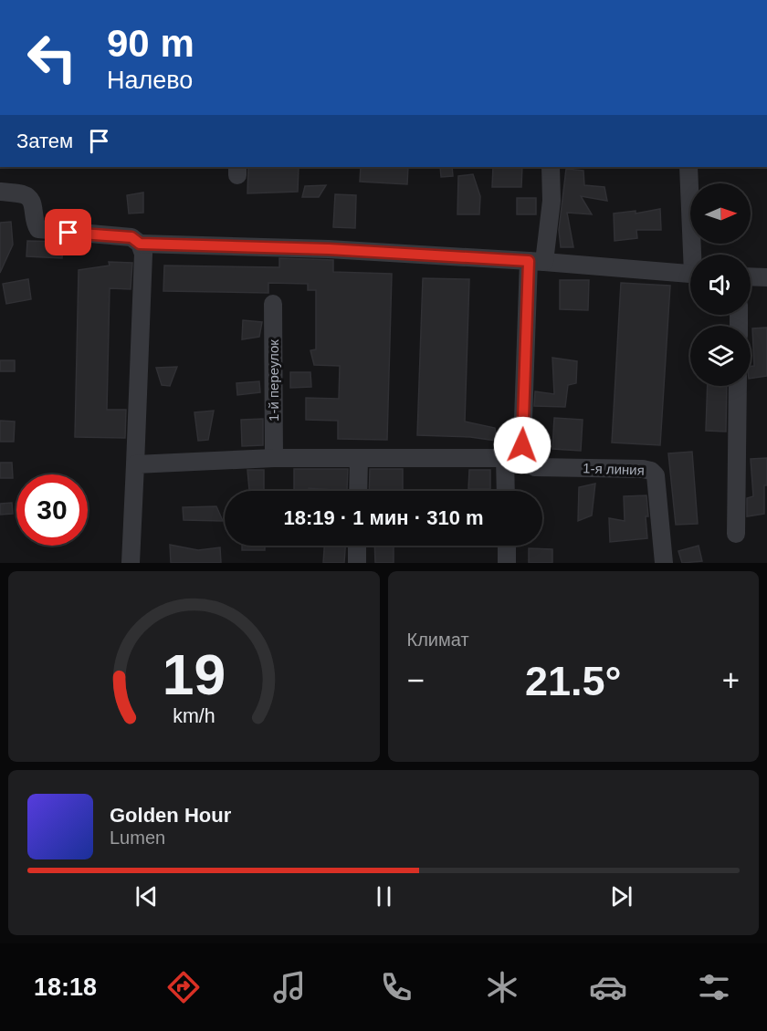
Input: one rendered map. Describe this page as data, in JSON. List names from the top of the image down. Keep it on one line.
{"streets":{"street":["1-й переулок","1-я линия"]},"north":"right","page":{"turn":["90 m","Налево"],"then":"Затем","limit":"30","trip":"18:19 · 1 мин · 310 m","tile":"Климат","heat":["−","21.5°","+"],"song":["Golden Hour","Lumen"],"tabs":"18:18","gauge":["19","km/h"]}}
